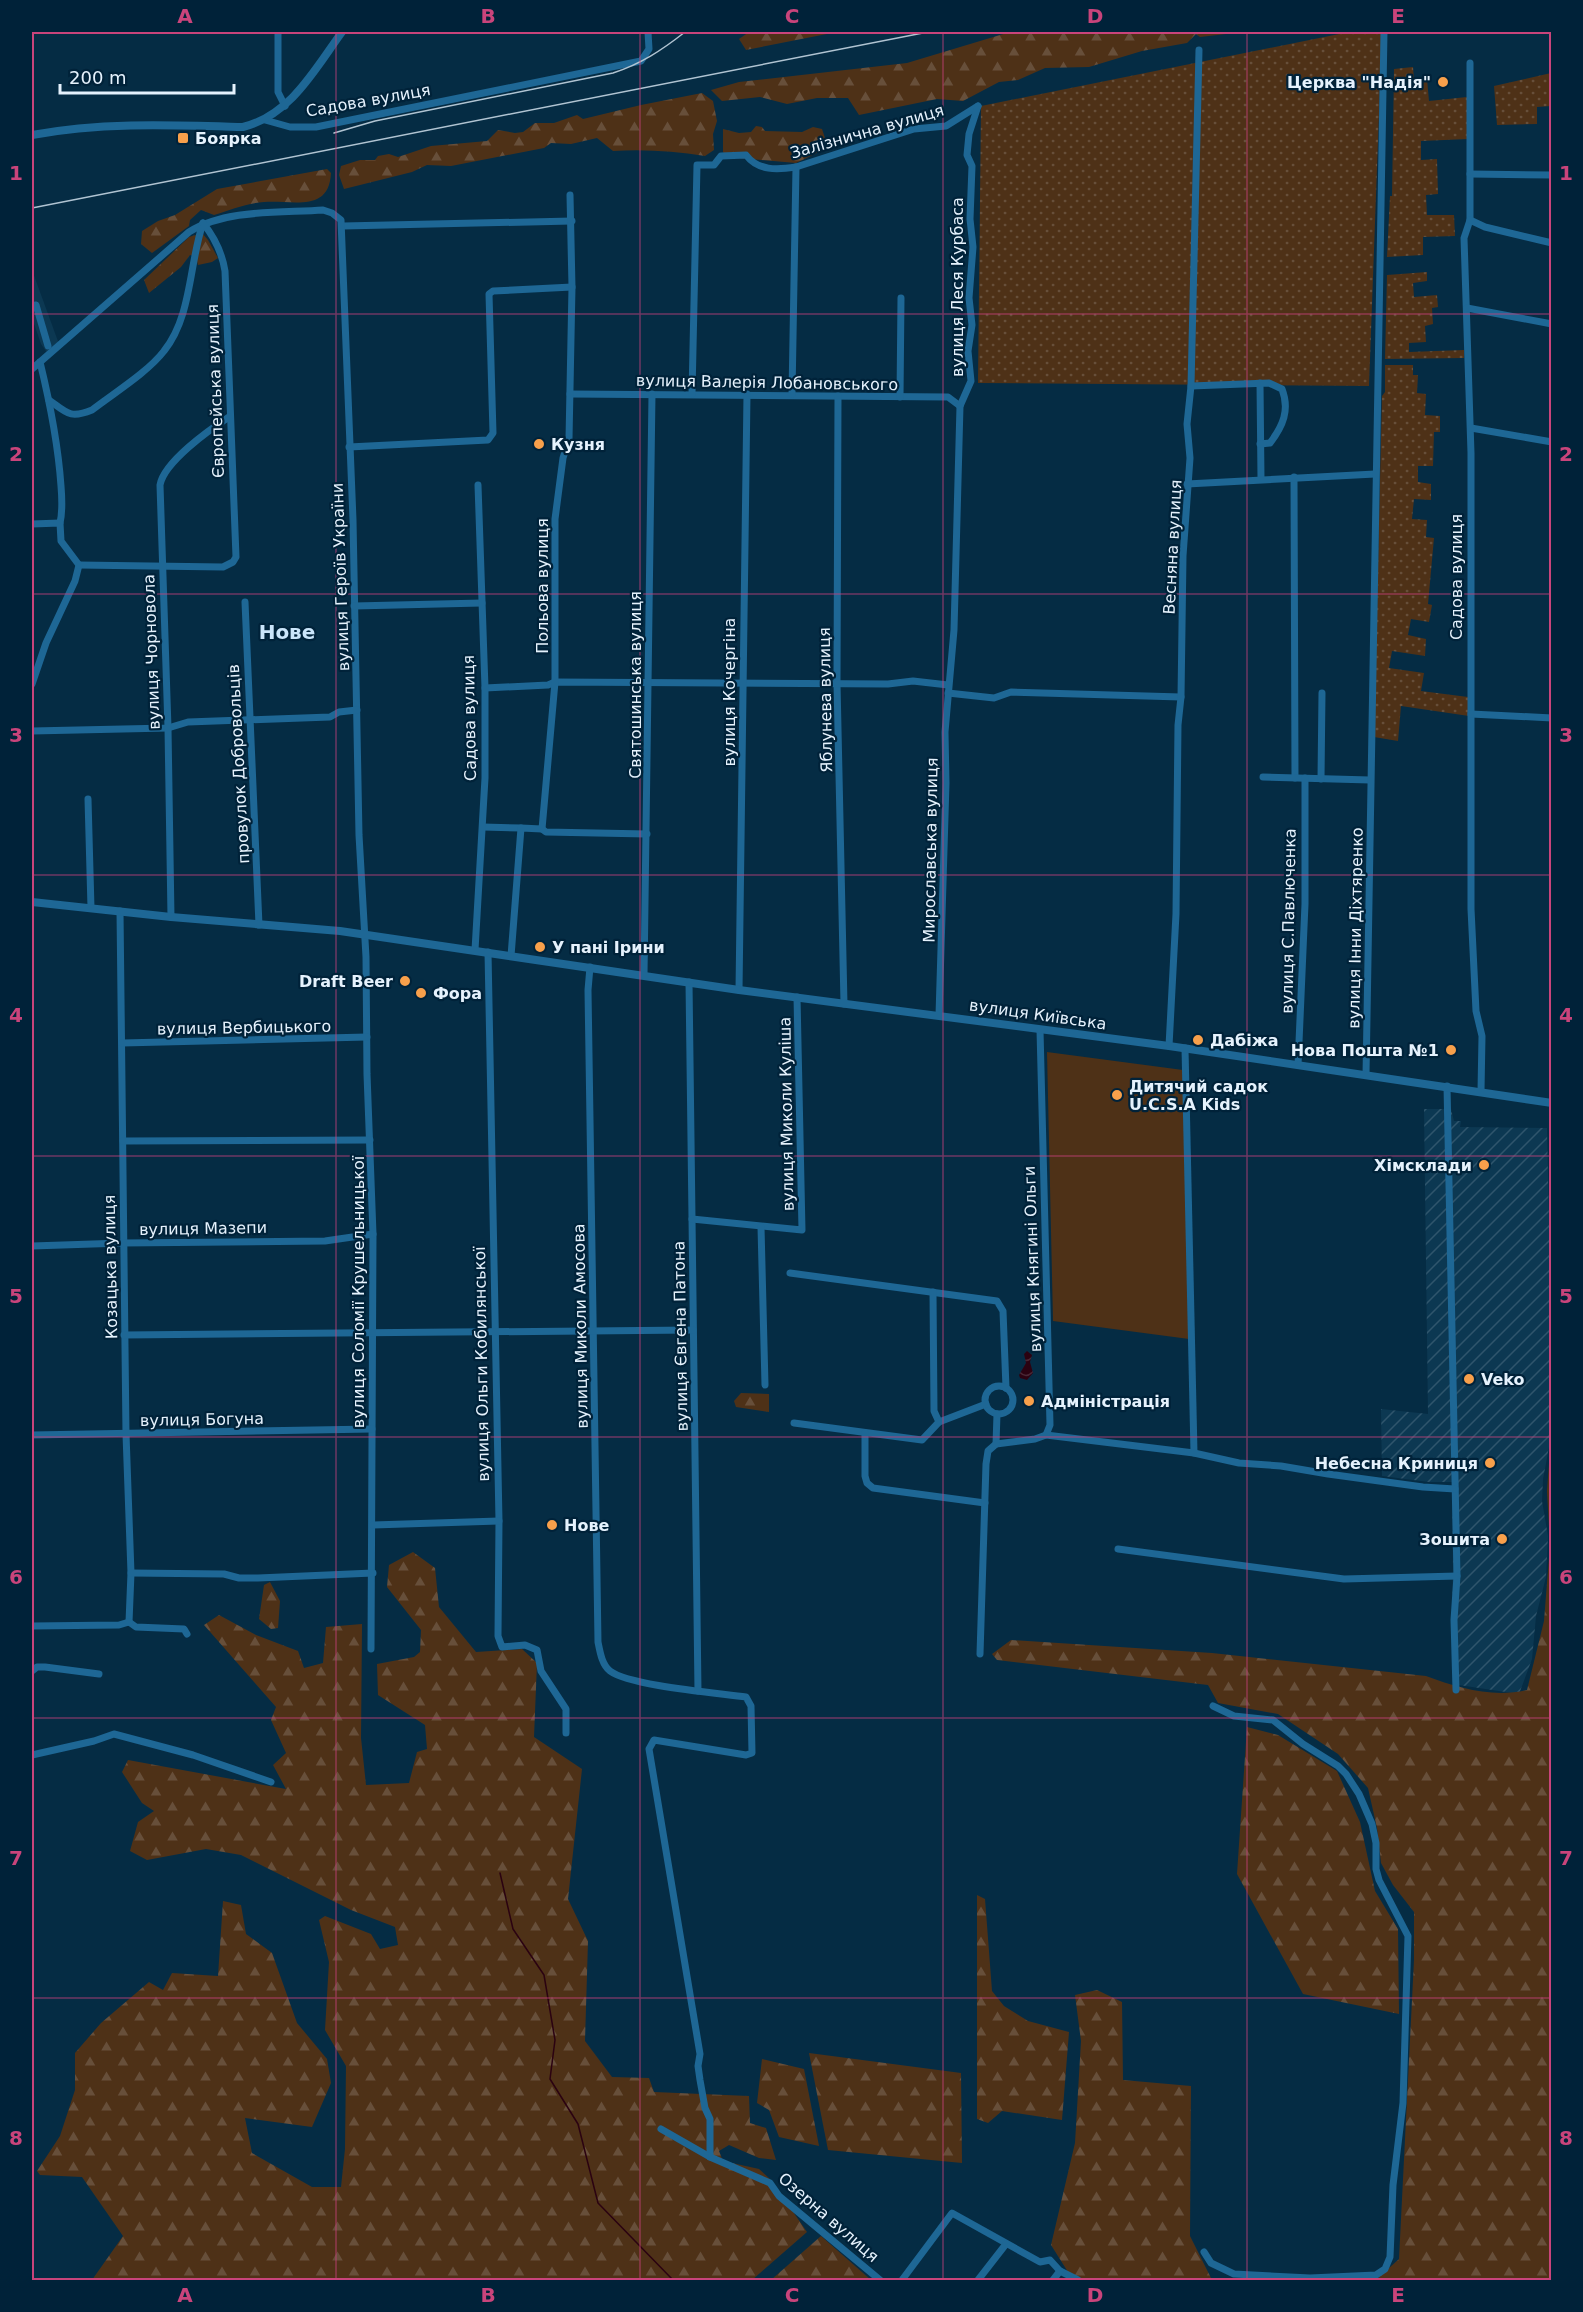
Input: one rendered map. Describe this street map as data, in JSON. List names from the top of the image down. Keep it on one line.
{"streets":{"street":["Садова вулиця","Залізнична вулиця","вулиця Леся Курбаса","вулиця Валерія Лобановського","Європейська вулиця","Весняна вулиця","вулиця Героїв України","Польова вулиця","вулиця Чорновола","Святошинська вулиця","вулиця Кочергіна","Яблунева вулиця","провулок Добровольців","Мирославська вулиця","вулиця С.Павлюченка","вулиця Інни Діхтяренко","вулиця Київська","вулиця Вербицького","вулиця Миколи Куліша","вулиця Мазепи","вулиця Княгині Ольги","Козацька вулиця","вулиця Соломії Крушельницької","вулиця Миколи Амосова","вулиця Євгена Патона","вулиця Ольги Кобилянської","вулиця Богуна","Озерна вулиця"]},"crossings":[["Садова вулиця","вулиця Київська"],["Залізнична вулиця","вулиця Леся Курбаса"],["Залізнична вулиця","вулиця Валерія Лобановського"],["вулиця Леся Курбаса","вулиця Валерія Лобановського"],["вулиця Леся Курбаса","Мирославська вулиця"],["вулиця Валерія Лобановського","Польова вулиця"],["вулиця Валерія Лобановського","Святошинська вулиця"],["вулиця Валерія Лобановського","вулиця Кочергіна"],["вулиця Валерія Лобановського","Яблунева вулиця"],["Європейська вулиця","вулиця Чорновола"],["Весняна вулиця","вулиця Київська"],["вулиця Героїв України","вулиця Київська"],["вулиця Героїв України","вулиця Соломії Крушельницької"],["вулиця Чорновола","вулиця Київська"],["Святошинська вулиця","вулиця Київська"],["вулиця Кочергіна","вулиця Київська"],["Яблунева вулиця","вулиця Київська"],["провулок Добровольців","вулиця Київська"],["Мирославська вулиця","вулиця Київська"],["вулиця С.Павлюченка","вулиця Київська"],["вулиця Інни Діхтяренко","вулиця Київська"],["вулиця Київська","вулиця Миколи Куліша"],["вулиця Київська","вулиця Княгині Ольги"],["вулиця Київська","Козацька вулиця"],["вулиця Київська","вулиця Соломії Крушельницької"],["вулиця Київська","вулиця Миколи Амосова"],["вулиця Київська","вулиця Євгена Патона"],["вулиця Київська","вулиця Ольги Кобилянської"],["вулиця Вербицького","Козацька вулиця"],["вулиця Вербицького","вулиця Соломії Крушельницької"],["вулиця Мазепи","Козацька вулиця"],["вулиця Мазепи","вулиця Соломії Крушельницької"],["Козацька вулиця","вулиця Богуна"],["вулиця Соломії Крушельницької","вулиця Богуна"],["вулиця Миколи Амосова","вулиця Євгена Патона"]],"districts":["Нове"],"places":{"other":["Церква \"Надія\"","Кузня","У пані Ірини","Draft Beer","Фора","Дабіжа","Нова Пошта №1","Дитячий садок U.C.S.A Kids","Хімсклади","Veko","Адміністрація","Небесна Криниця","Нове","Зошита"],"transit":["Боярка"]},"scale_bar":"200 m","grid":{"columns":["A","B","C","D","E"],"rows":["1","2","3","4","5","6","7","8"]}}
